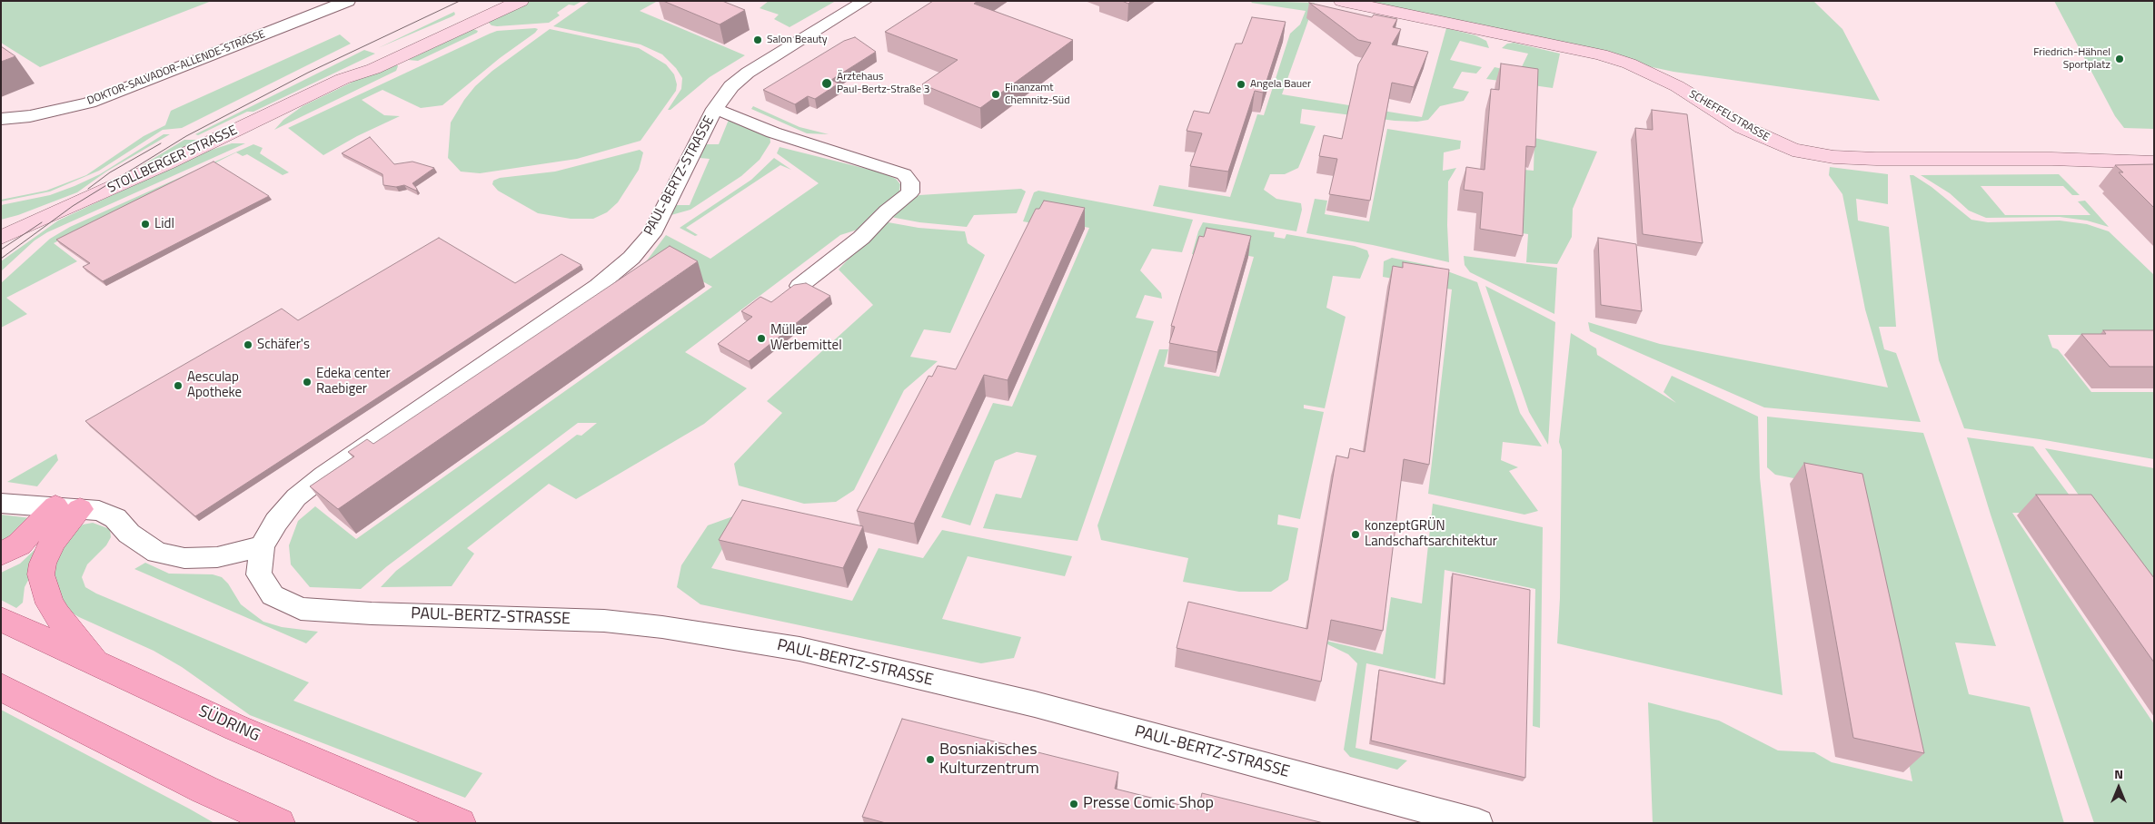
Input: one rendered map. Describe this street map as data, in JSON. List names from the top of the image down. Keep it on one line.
{"streets":{"main road":["SCHEFFELSTRASSE","STOLLBERGER STRASSE","SÜDRING"],"street":["DOKTOR-SALVADOR-ALLENDE-STRASSE","PAUL-BERTZ-STRASSE"]},"places":["Salon Beauty","Friedrich-Hähnel Sportplatz","Ärztehaus Paul-Bertz-Straße 3","Angela Bauer","Finanzamt Chemnitz-Süd","Lidl","Müller Werbemittel","Schäfer's","Edeka center Raebiger","Aesculap Apotheke","konzeptGRÜN Landschaftsarchitektur","Bosniakisches Kulturzentrum","Presse Comic Shop"],"north":"top"}
